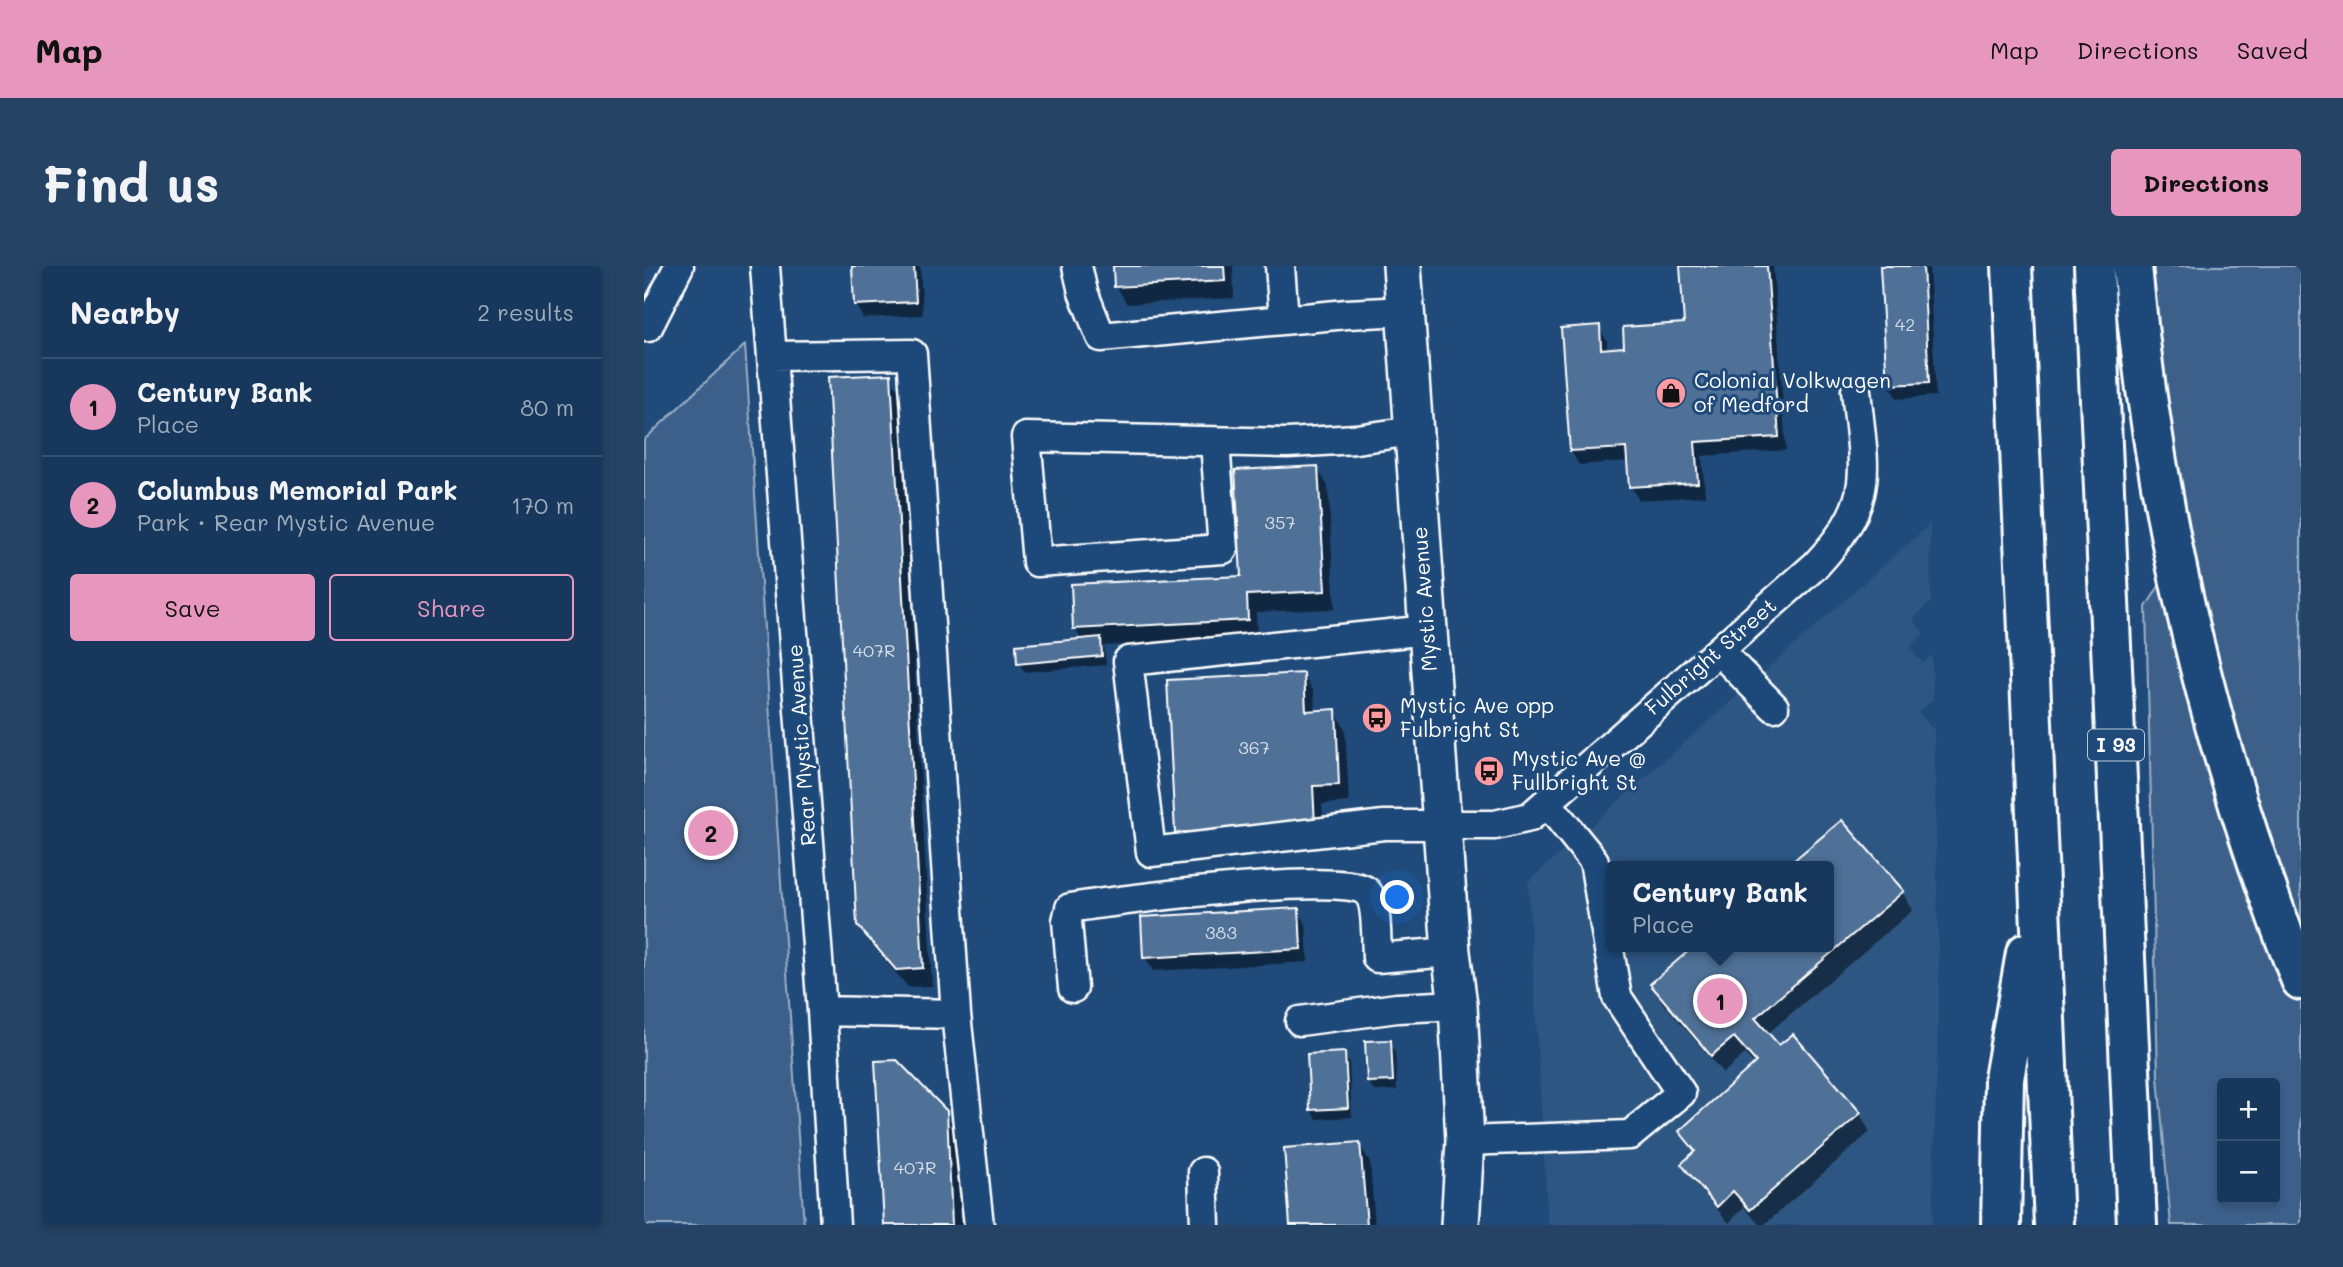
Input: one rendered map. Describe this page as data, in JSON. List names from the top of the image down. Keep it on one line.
{"streets":{"highway":["I 93"],"main road":["Mystic Avenue"],"street":["Fulbright Street","Rear Mystic Avenue"]},"crossings":[["Mystic Avenue","Fulbright Street"]],"places":{"shop":["Colonial Volkwagen of Medford"],"bus stop":["Mystic Ave opp Fulbright St","Mystic Ave @ Fullbright St"]},"house_numbers":["42","357","407R","367","383","407R"],"page":{"header":"Map","nav":["Map","Directions","Saved"],"buttons":["Directions",["Save","Share"]],"title":"Find us","heading":["Nearby","2 results"],"list":[{"mark":"1","name":"Century Bank","note":"Place","value":"80 m"},{"mark":"2","name":"Columbus Memorial Park","note":"Park · Rear Mystic Avenue","value":"170 m"}],"pins":["2","1"],"popup":["Century Bank","Place"],"map_buttons":["+","−"]}}
